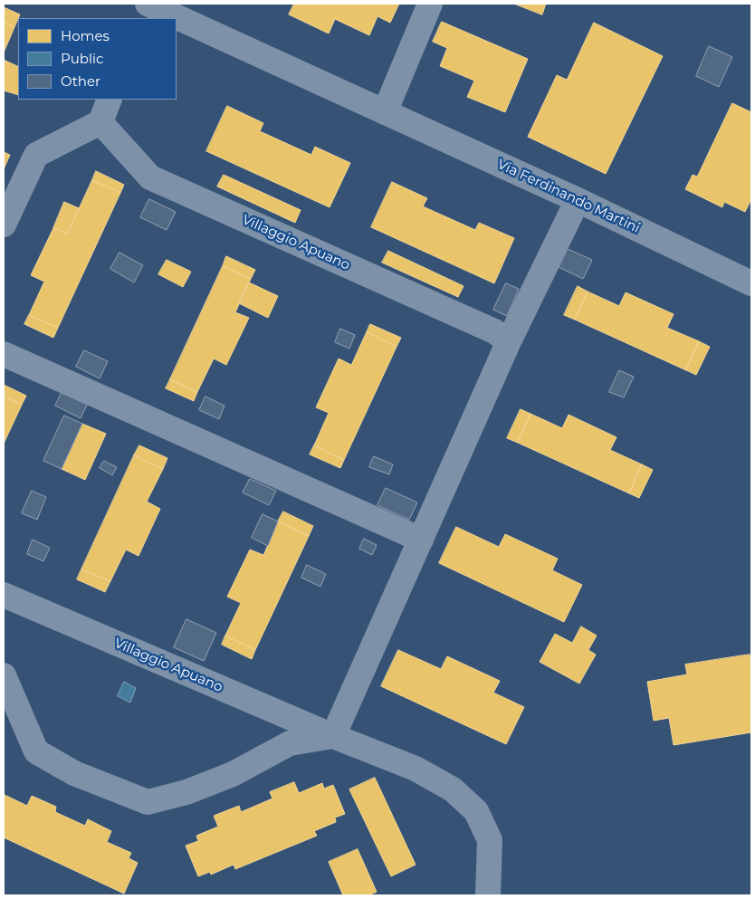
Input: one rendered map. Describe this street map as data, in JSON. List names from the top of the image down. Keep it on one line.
{"streets":{"street":["Via Ferdinando Martini","Villaggio Apuano"]},"legend":["Homes","Public","Other"]}
